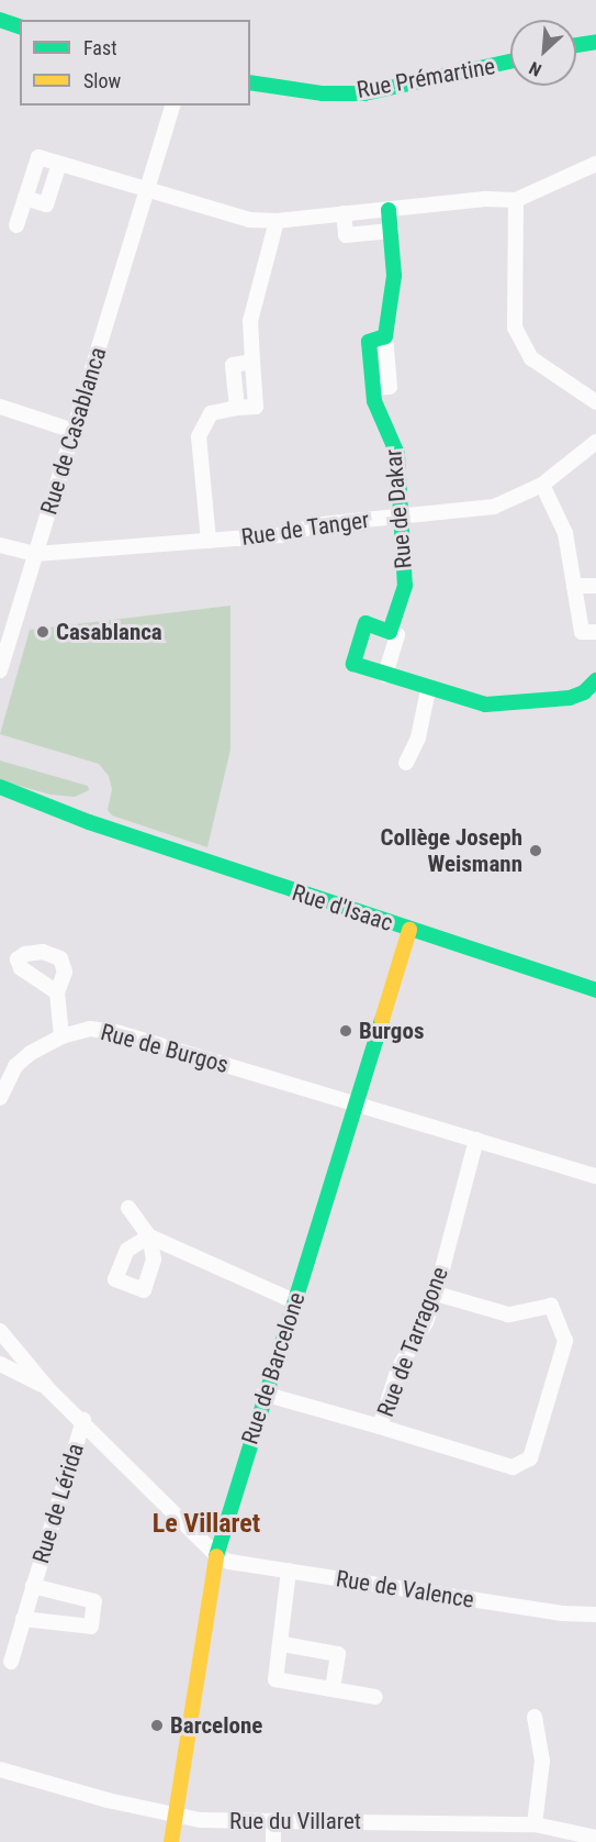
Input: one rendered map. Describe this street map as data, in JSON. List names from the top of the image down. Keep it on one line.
{"streets":{"street":["Rue Prémartine","Rue de Casablanca","Rue de Dakar","Rue de Tanger","Rue d'Isaac","Rue de Burgos","Rue de Tarragone","Rue de Barcelone","Rue de Lérida","Rue de Valence","Rue du Villaret"]},"crossings":[["Rue de Casablanca","Rue de Tanger"],["Rue de Dakar","Rue de Tanger"],["Rue d'Isaac","Rue de Barcelone"],["Rue de Burgos","Rue de Barcelone"],["Rue de Tarragone","Rue de Barcelone"],["Rue de Barcelone","Rue de Valence"],["Rue de Barcelone","Rue du Villaret"]],"districts":["Le Villaret"],"places":["Casablanca","Collège Joseph Weismann","Burgos","Barcelone"],"legend":["Fast","Slow"],"north":"bottom left"}
